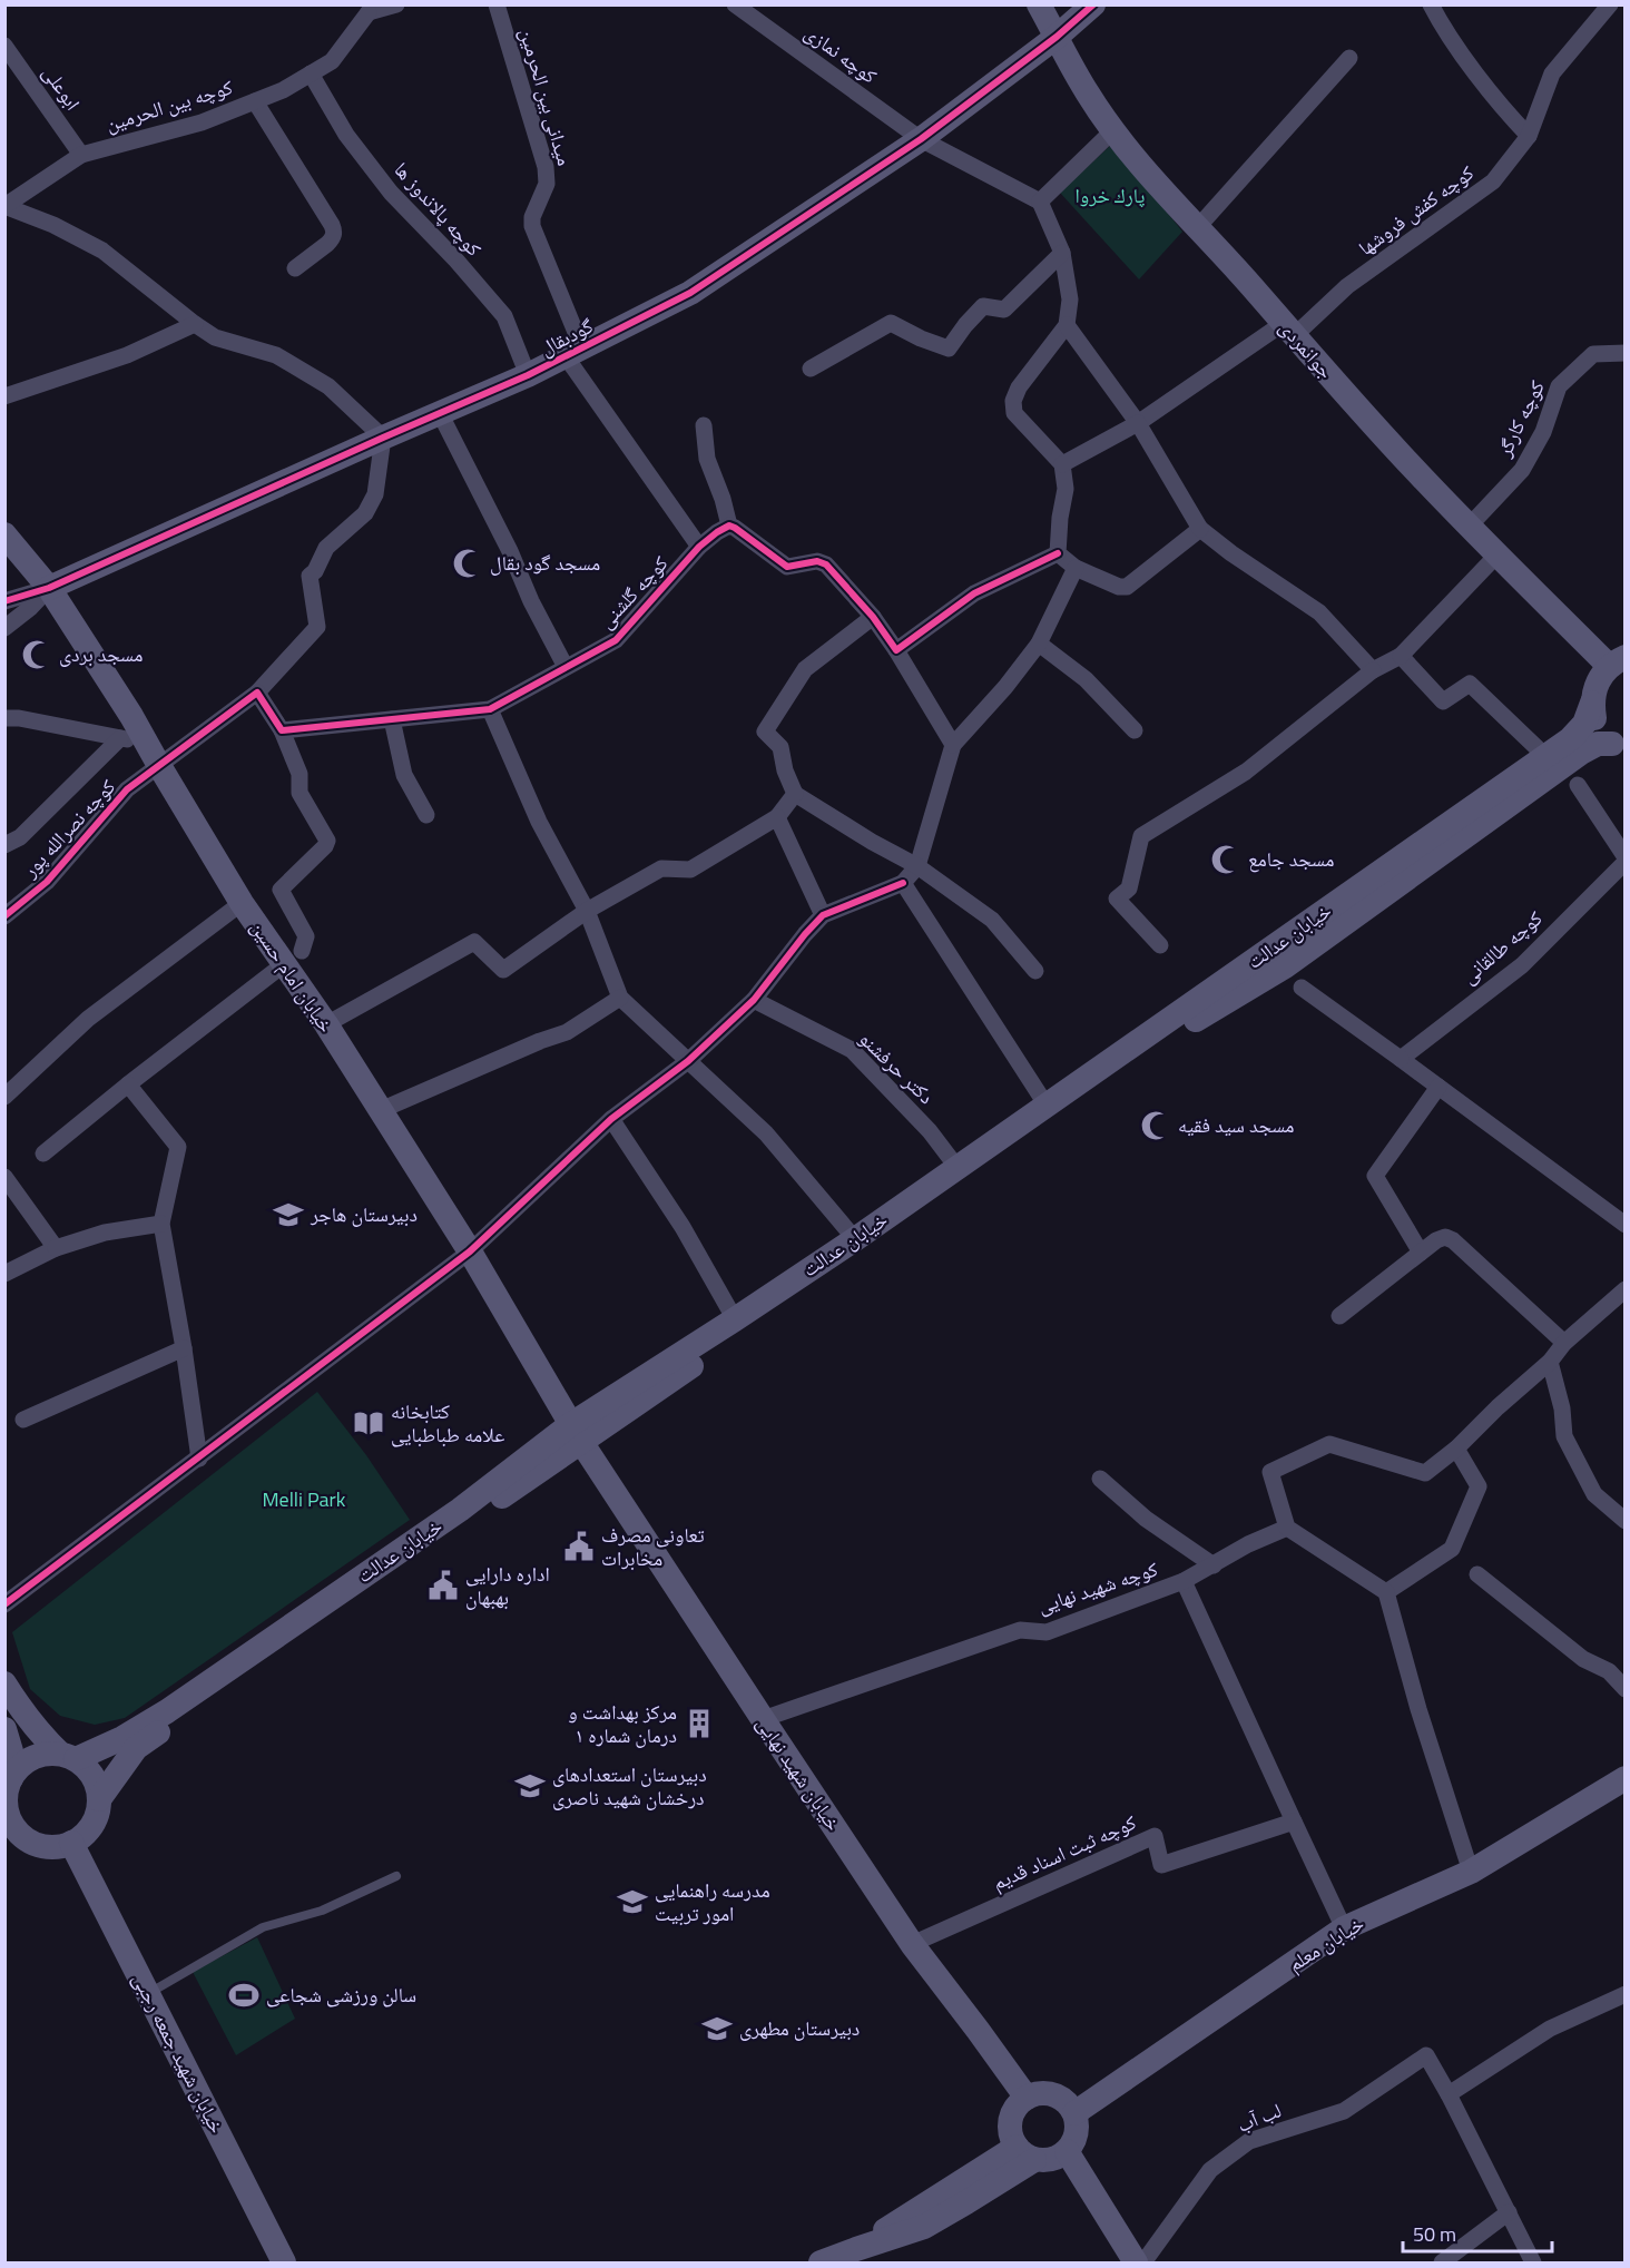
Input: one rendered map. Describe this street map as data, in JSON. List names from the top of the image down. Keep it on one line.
{"streets":{"main road":["گودبقال","جوانمردی","خیابان عدالت","خیابان امام حسین","خیابان شهید نهایی","خیابان معلم","خیابان شهید جمعه رجبی"],"street":["کوچه نمازی","ابوعلی","میدانی بین الحرمین","کوچه بین الحرمین","کوچه پالاندوز ها","کوچه کفش فروشها","کوچه کارگر","کوچه گلشنی","کوچه نصرالله پور","کوچه طالقانی","دکتر حرفشنو","کوچه شهید نهایی","کوچه ثبت اسناد قدیم","لب آب"]},"crossings":[["کوچه نمازی","گودبقال"],["ابوعلی","کوچه بین الحرمین"],["میدانی بین الحرمین","گودبقال"],["میدانی بین الحرمین","کوچه گلشنی"],["کوچه بین الحرمین","کوچه پالاندوز ها"],["کوچه پالاندوز ها","گودبقال"],["کوچه کفش فروشها","جوانمردی"],["گودبقال","جوانمردی"],["گودبقال","خیابان امام حسین"],["جوانمردی","کوچه کارگر"],["جوانمردی","خیابان عدالت"],["کوچه نصرالله پور","خیابان امام حسین"],["خیابان عدالت","خیابان امام حسین"],["خیابان عدالت","دکتر حرفشنو"],["خیابان عدالت","خیابان شهید نهایی"],["خیابان عدالت","خیابان شهید جمعه رجبی"],["خیابان امام حسین","خیابان شهید نهایی"],["کوچه شهید نهایی","خیابان شهید نهایی"],["خیابان شهید نهایی","کوچه ثبت اسناد قدیم"],["خیابان شهید نهایی","خیابان معلم"]],"parks":["پارك خروا","Melli Park"],"places":{"mosque":["مسجد گود بقال","مسجد بردی","مسجد جامع","مسجد سید فقیه"],"school or university":["دبیرستان هاجر","دبیرستان استعدادهای درخشان شهید ناصری","مدرسه راهنمایی امور تربیت","دبیرستان مطهری"],"library":["کتابخانه علامه طباطبایی"],"public building":["تعاونی مصرف مخابرات","اداره دارایی بهبهان"],"building":["مرکز بهداشت و درمان شماره ۱"],"sports":["سالن ورزشی شجاعی"]},"scale_bar":"50 m"}
